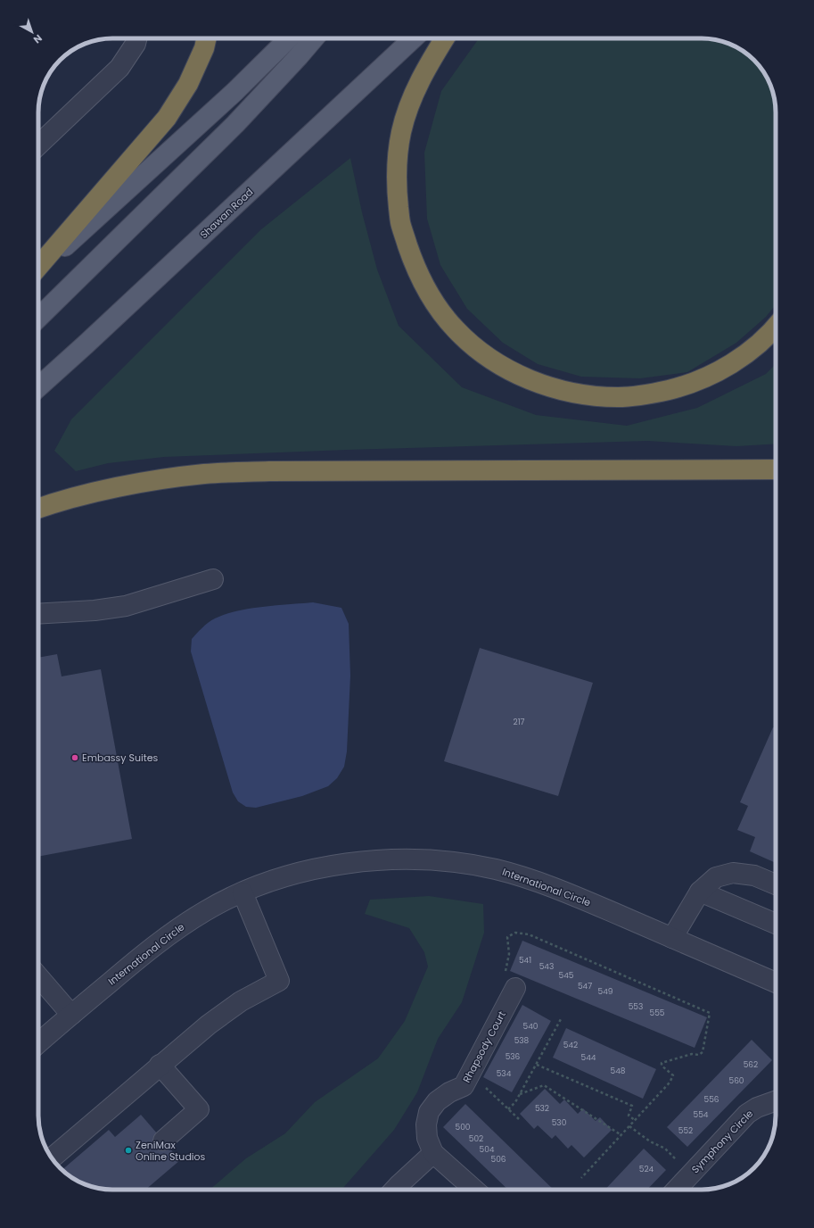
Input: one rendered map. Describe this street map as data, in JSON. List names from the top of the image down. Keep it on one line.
{"streets":{"main road":["Shawan Road"],"street":["International Circle","Rhapsody Court","Symphony Circle"]},"places":["Embassy Suites","ZeniMax Online Studios"],"house_numbers":["217","541","543","545","547","549","553","555","540","538","542","536","544","562","548","534","560","556","532","554","530","500","552","502","504","506","524"],"north":"bottom right"}
